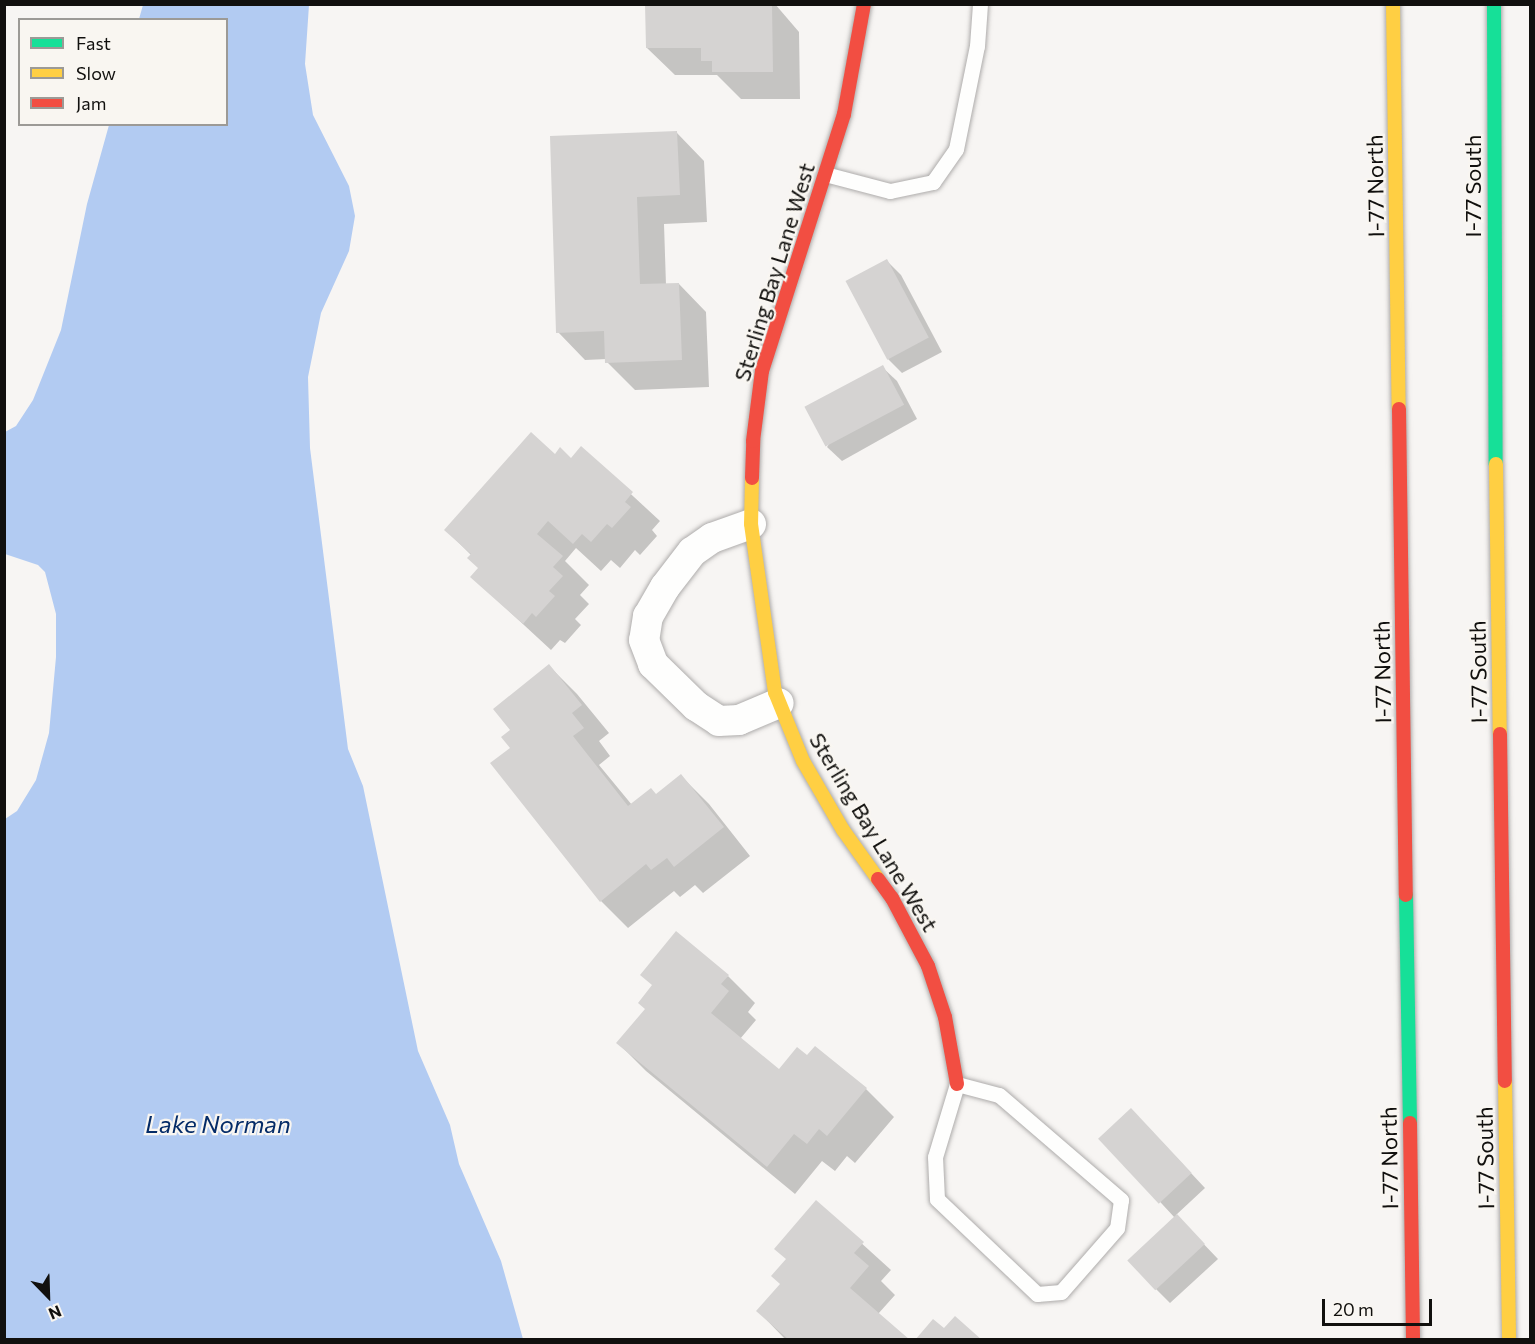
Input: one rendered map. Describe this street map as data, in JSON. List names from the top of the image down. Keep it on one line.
{"streets":{"main road":["I-77 North","I-77 South","Sterling Bay Lane West"]},"water":["Lake Norman"],"legend":["Fast","Slow","Jam"],"scale_bar":"20 m","north":"bottom right"}
